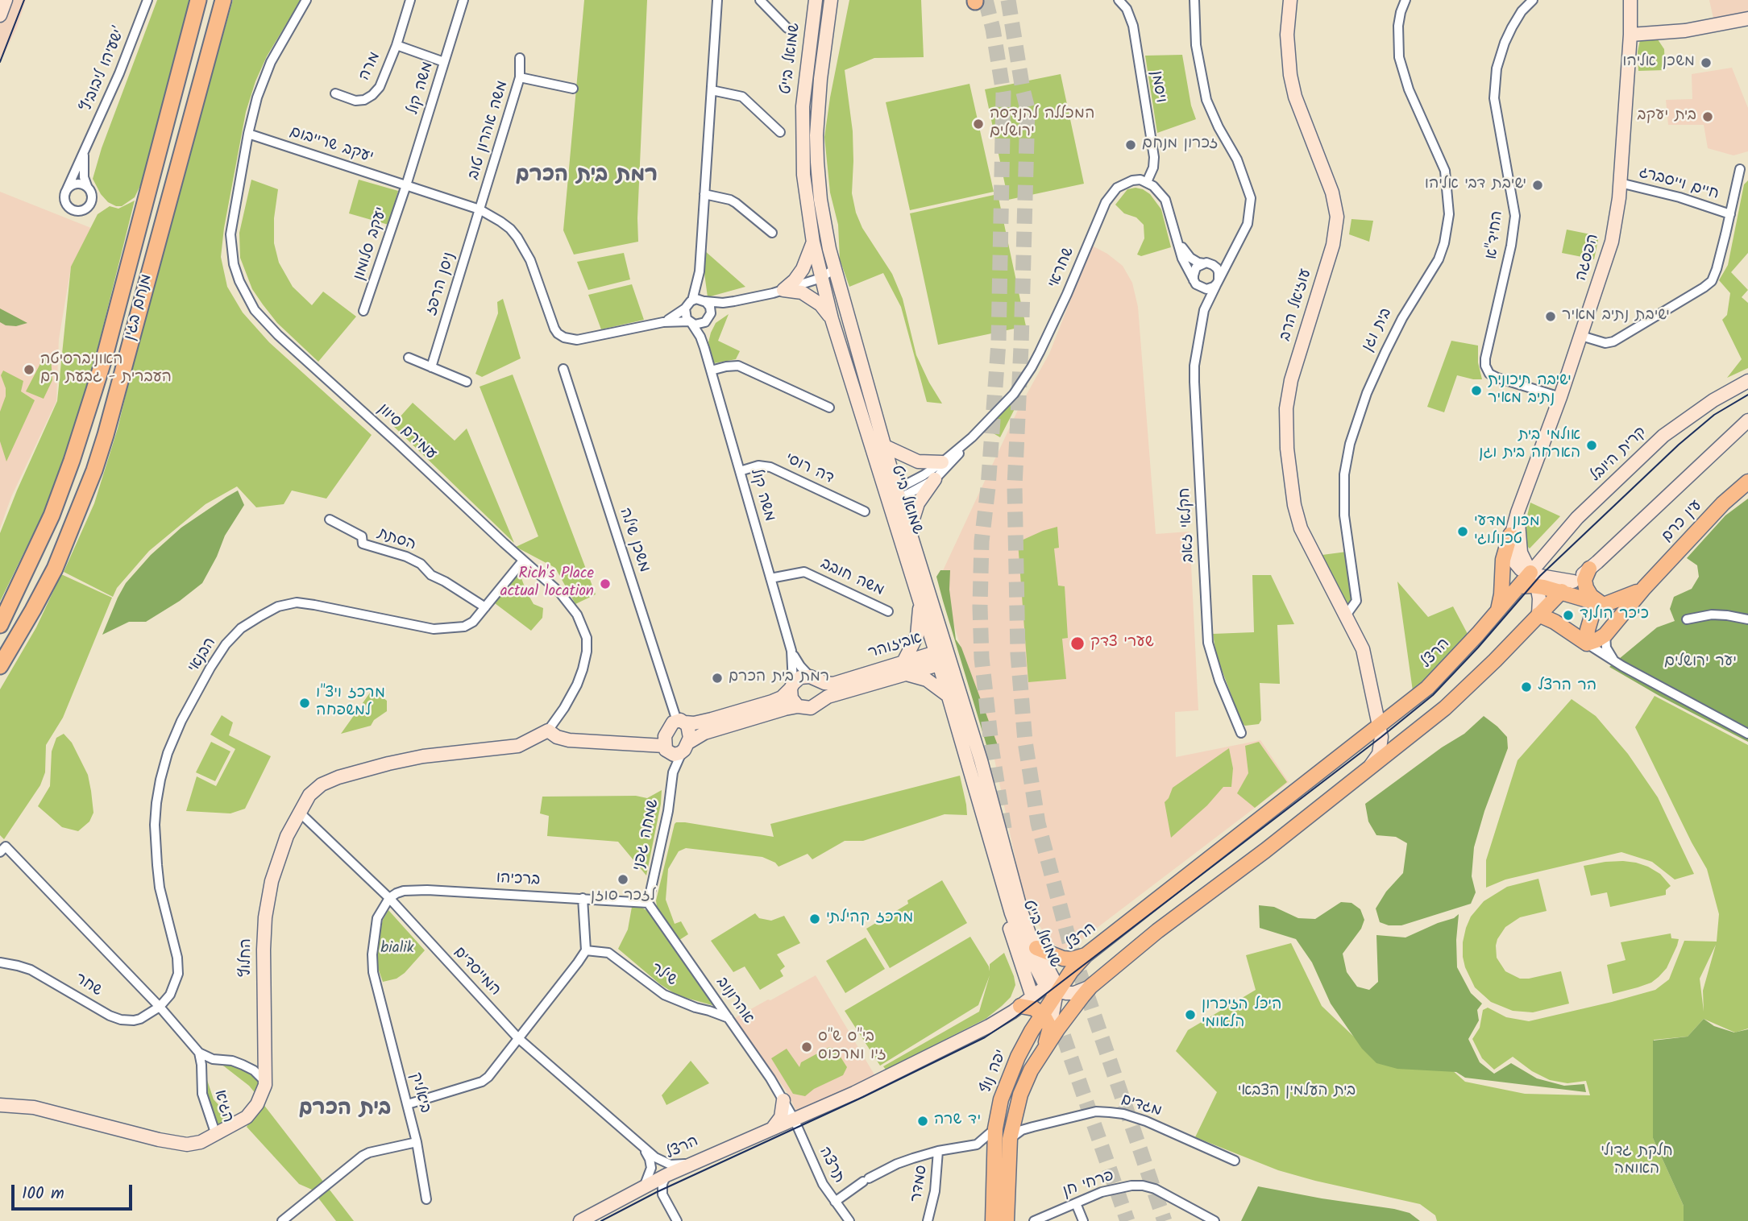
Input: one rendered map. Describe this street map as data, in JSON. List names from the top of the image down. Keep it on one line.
{"streets":{"highway":["מנחם בגין"],"main road":["עין כרם","הרצל","יפה נוף"],"street":["שמואל בייט","מרה","ישעיהו ליבוביץ'","ויסמן","משה קול","משה אהרון טוב","יעקב שרייבום","חיים וייסברג","החיד\"א","יעקב סלומון","הפסגה","שחראי","ניסן הרפז","עוזיאל הרב","בית וגן","עמירם סיוון","קרית היובל","דה רוסי","חקלאי זאב","הסתת","משכן שילה","משה חובב","אביזוהר","הבנאי","שמחה גפני","ברכיהו","החלוץ","המייסדים","שילר","שחר","אהרונוב","ביאליק","הגיא","מגדים","תרצה","סמדר","פרחי חן"]},"crossings":[["שמואל בייט","שחראי"],["שמואל בייט","אביזוהר"],["שמואל בייט","יפה נוף"],["מרה","משה קול"],["ויסמן","שחראי"],["משה קול","יעקב שרייבום"],["משה קול","יעקב סלומון"],["משה קול","דה רוסי"],["משה קול","משה חובב"],["משה קול","אביזוהר"],["משה אהרון טוב","יעקב שרייבום"],["משה אהרון טוב","ניסן הרפז"],["יעקב שרייבום","יעקב סלומון"],["יעקב שרייבום","ניסן הרפז"],["יעקב שרייבום","עמירם סיוון"],["חיים וייסברג","הפסגה"],["החיד\"א","הפסגה"],["עוזיאל הרב","בית וגן"],["עמירם סיוון","אביזוהר"],["עמירם סיוון","הבנאי"],["עמירם סיוון","החלוץ"],["קרית היובל","הרצל"],["הסתת","הבנאי"],["משכן שילה","אביזוהר"],["אביזוהר","שמחה גפני"],["אביזוהר","החלוץ"],["הרצל","המייסדים"],["הרצל","אהרונוב"],["הרצל","יפה נוף"],["הרצל","תרצה"],["הבנאי","שחר"],["שמחה גפני","ברכיהו"],["שמחה גפני","אהרונוב"],["ברכיהו","המייסדים"],["ברכיהו","אהרונוב"],["ברכיהו","ביאליק"],["החלוץ","המייסדים"],["החלוץ","הגיא"],["המייסדים","ביאליק"],["שילר","אהרונוב"],["אהרונוב","תרצה"],["יפה נוף","מגדים"]],"districts":["רמת בית הכרם","בית הכרם"],"parks":["יער ירושלים","bialik","בית העלמין הצבאי","חלקת גדולי האומה"],"places":["משכן אליהו","בית יעקב","המכללה להנדסה ירושלים","זכרון מנחם","ישיבת דבי אליהו","ישיבת נתיב מאיר","האוניברסיטה העברית - גבעת רם","ישיבה תיכונית נתיב מאיר","אולמי בית הארחה בית וגן","מכון מדעי טכנולוגי","Rich's Place actual location","כיכר הולנד","שערי צדק","רמת בית הכרם","הר הרצל","מרכז ויצ\"ו למשפחה","לזכר סוזן","מרכז קהילתי","היכל הזיכרון הלאומי","בי\"ס ש\"ס זיו ומרכוס","יד שרה"],"scale_bar":"100 m"}
